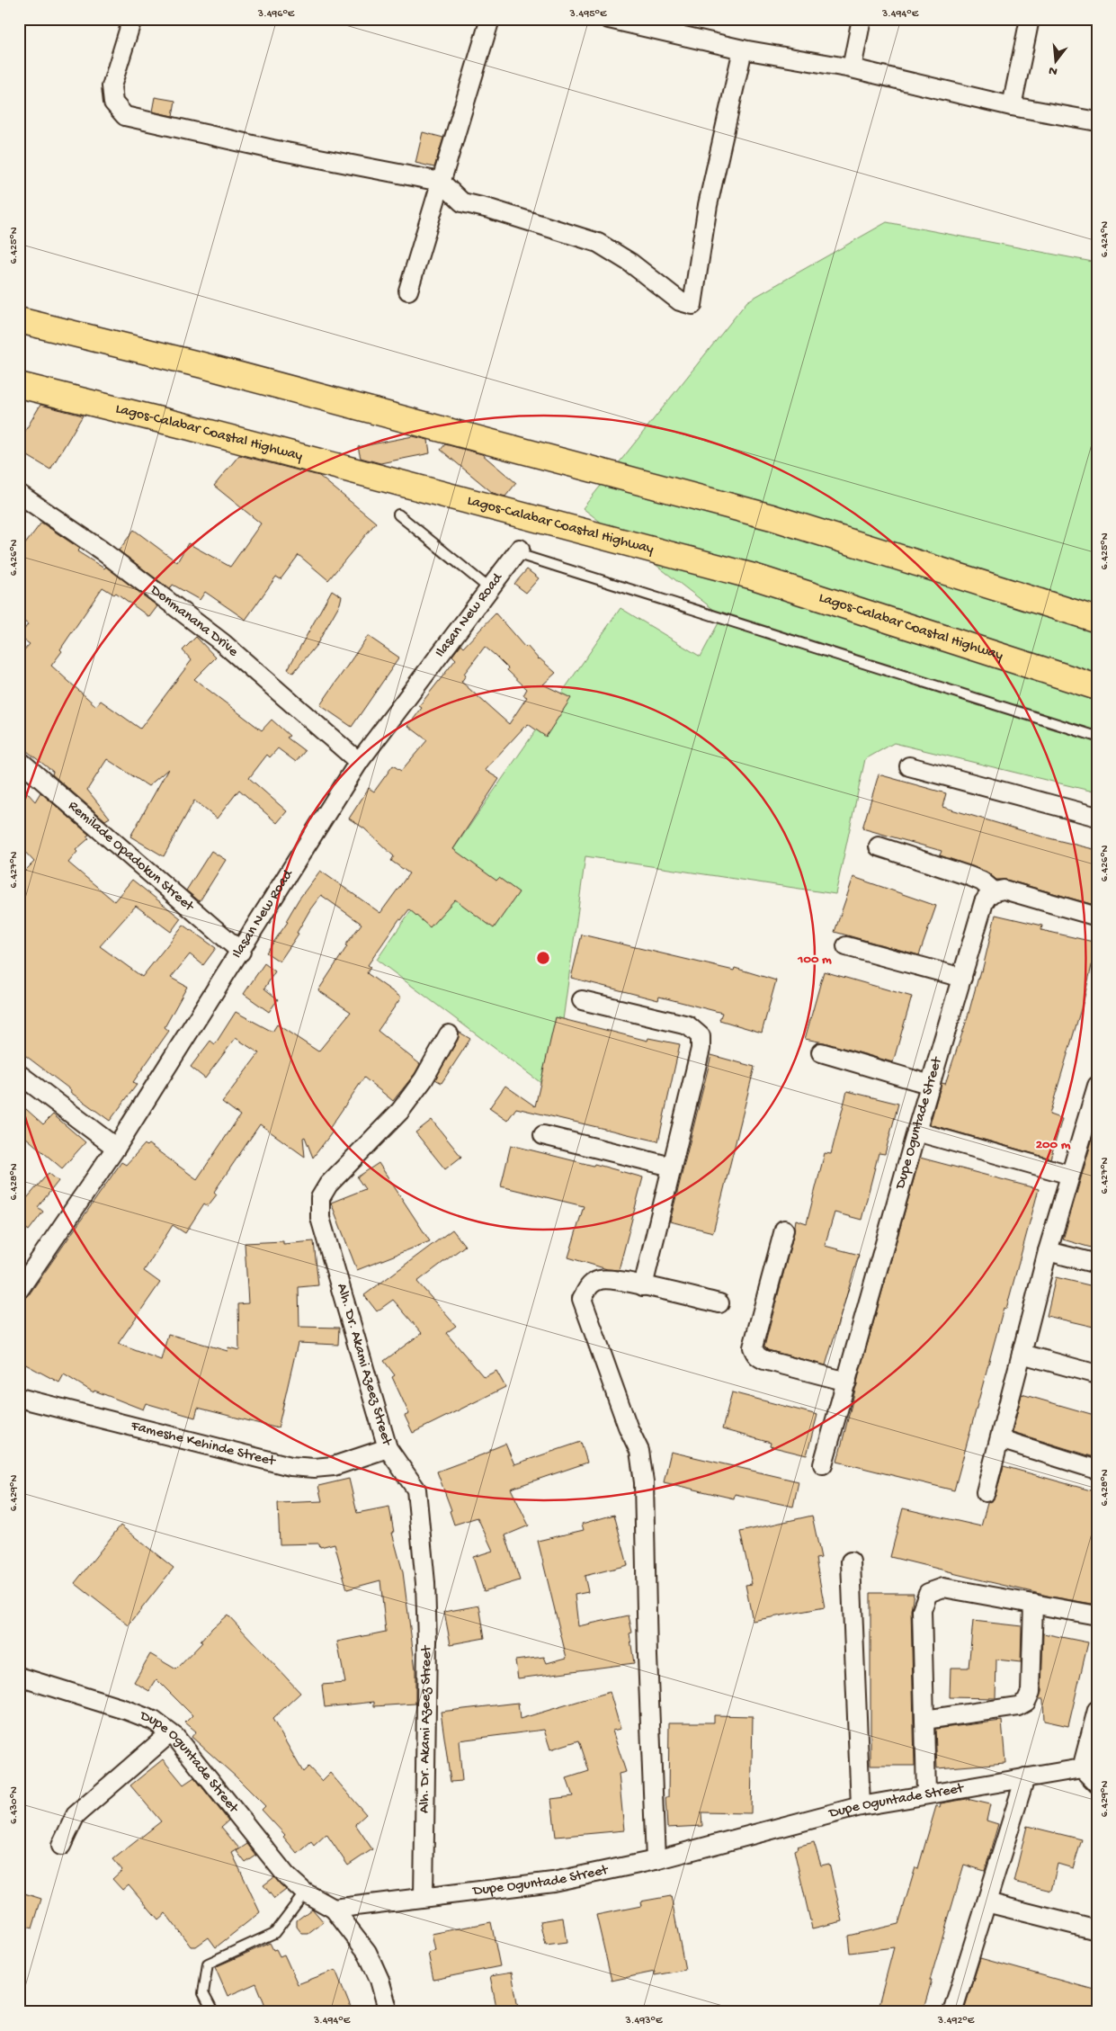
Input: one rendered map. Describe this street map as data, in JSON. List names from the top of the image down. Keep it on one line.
{"streets":{"highway":["Lagos-Calabar Coastal Highway"],"street":["Ilasan New Road","Donmanana Drive","Remilade Opadokun Street","Dupe Oguntade Street","Alh. Dr. Akami Azeez Street","Fameshe Kehinde Street"]},"crossings":[["Ilasan New Road","Donmanana Drive"],["Ilasan New Road","Remilade Opadokun Street"],["Dupe Oguntade Street","Alh. Dr. Akami Azeez Street"],["Alh. Dr. Akami Azeez Street","Fameshe Kehinde Street"]],"north":"bottom","coordinates":["3.496°E","3.495°E","3.494°E","6.424°N","6.425°N","6.426°N","6.427°N","6.428°N","6.429°N","6.430°N","3.493°E","3.492°E"],"rings":["100 m","200 m"]}
